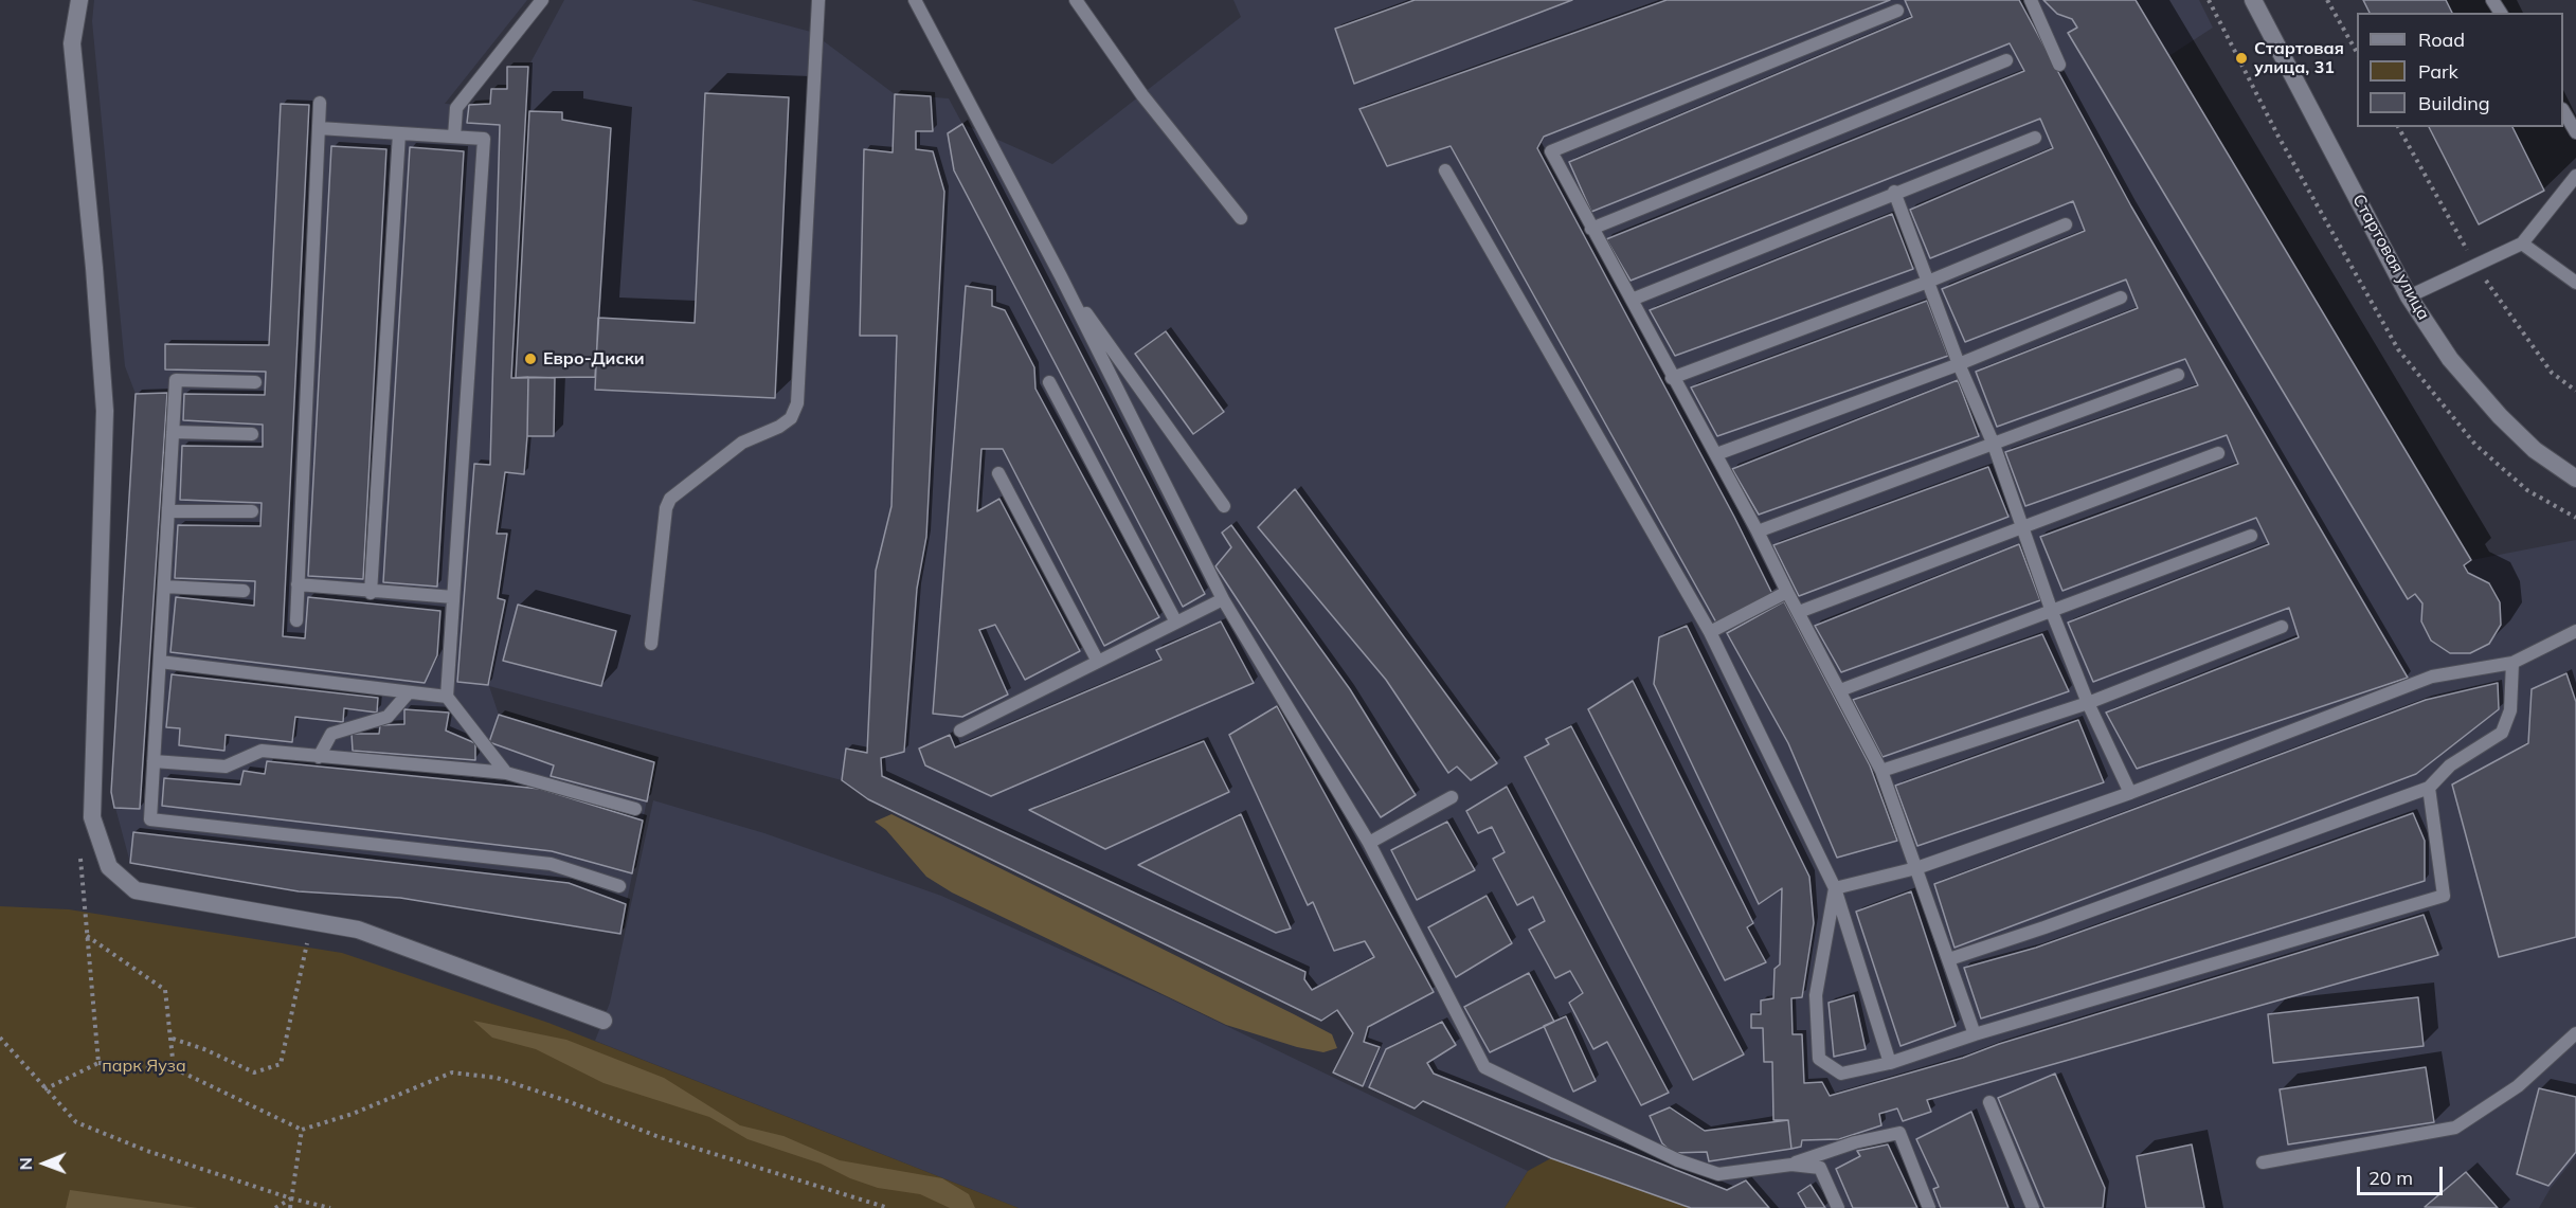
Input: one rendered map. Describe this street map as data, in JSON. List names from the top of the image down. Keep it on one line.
{"streets":{"street":["Стартовая улица"]},"parks":["парк Яуза"],"places":["Стартовая улица, 31","Евро-Диски"],"legend":["Road","Park","Building"],"scale_bar":"20 m","north":"left"}
